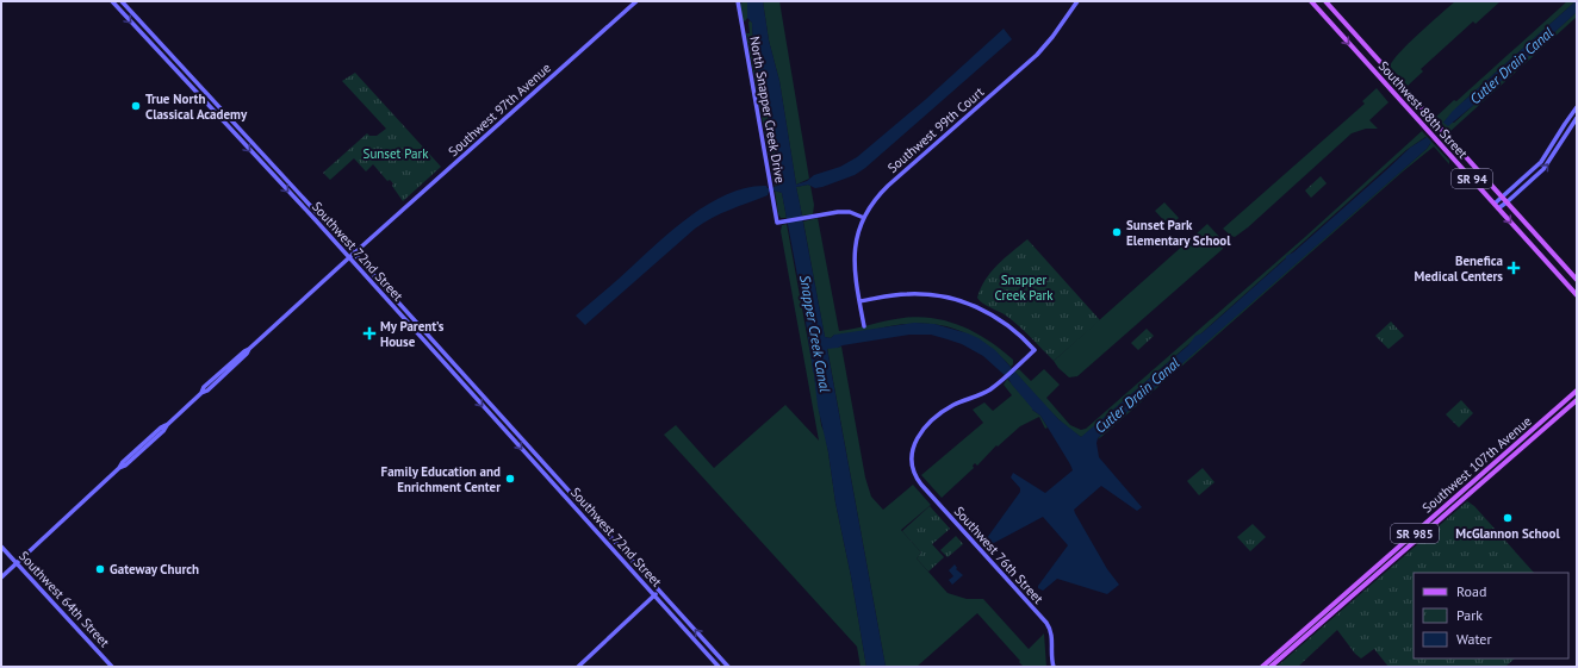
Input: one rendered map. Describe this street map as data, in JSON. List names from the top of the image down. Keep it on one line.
{"streets":{"main road":["Southwest 88th Street","SR 94","Southwest 107th Avenue","SR 985"],"street":["Southwest 97th Avenue","North Snapper Creek Drive","Southwest 99th Court","Southwest 72nd Street","Southwest 76th Street","Southwest 64th Street"]},"crossings":[["Southwest 97th Avenue","Southwest 72nd Street"],["Southwest 97th Avenue","Southwest 64th Street"],["North Snapper Creek Drive","Southwest 99th Court"]],"water":["Cutler Drain Canal","Snapper Creek Canal"],"parks":["Sunset Park","Snapper Creek Park"],"places":{"other":["True North Classical Academy","Sunset Park Elementary School","Family Education and Enrichment Center","McGlannon School","Gateway Church"],"health":["Benefica Medical Centers","My Parent’s House"]},"legend":["Road","Park","Water"]}
